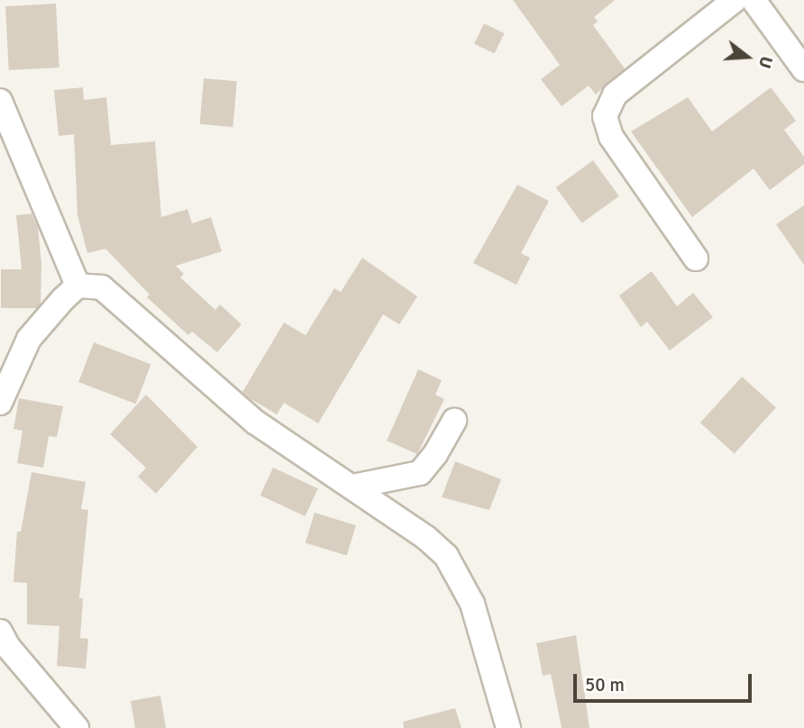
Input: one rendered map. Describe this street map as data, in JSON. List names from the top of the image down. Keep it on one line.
{"scale_bar":"50 m","north":"right"}
